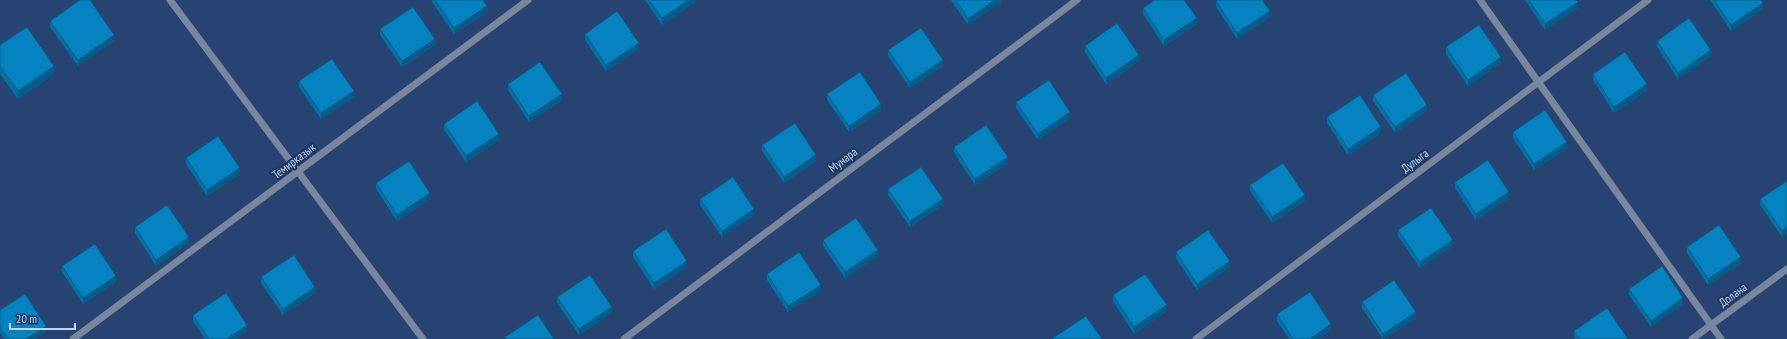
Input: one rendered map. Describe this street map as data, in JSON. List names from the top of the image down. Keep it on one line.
{"streets":{"street":["Мунара","Темирказык","Дулыга","Долана"]},"scale_bar":"20 m"}
